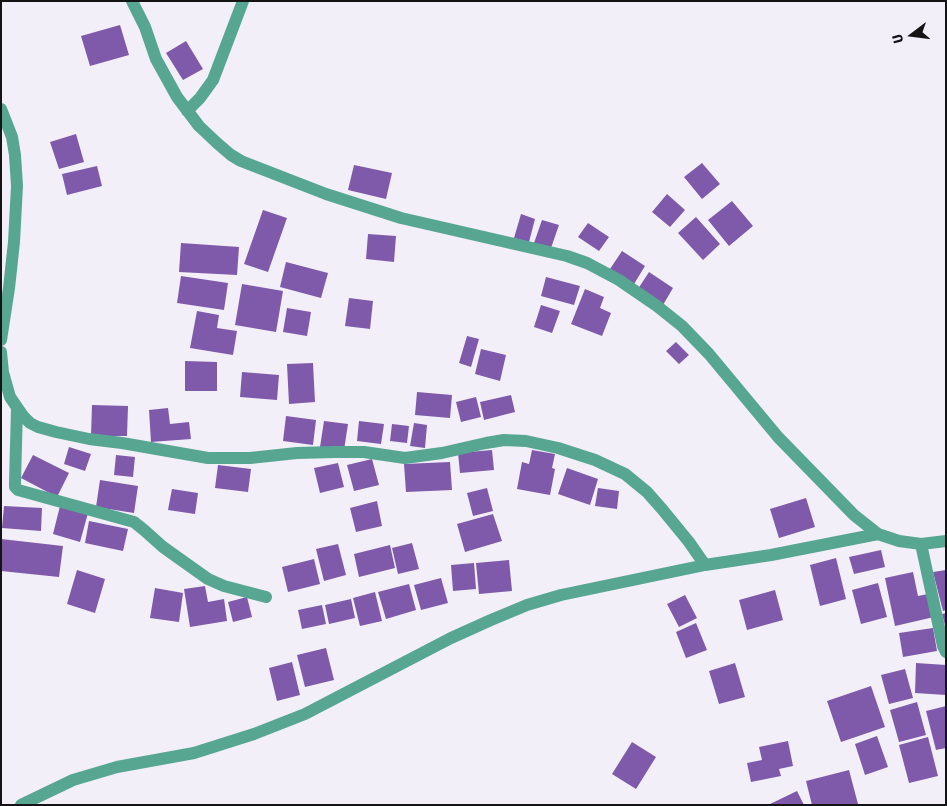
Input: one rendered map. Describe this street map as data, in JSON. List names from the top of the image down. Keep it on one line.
{"north":"left"}
